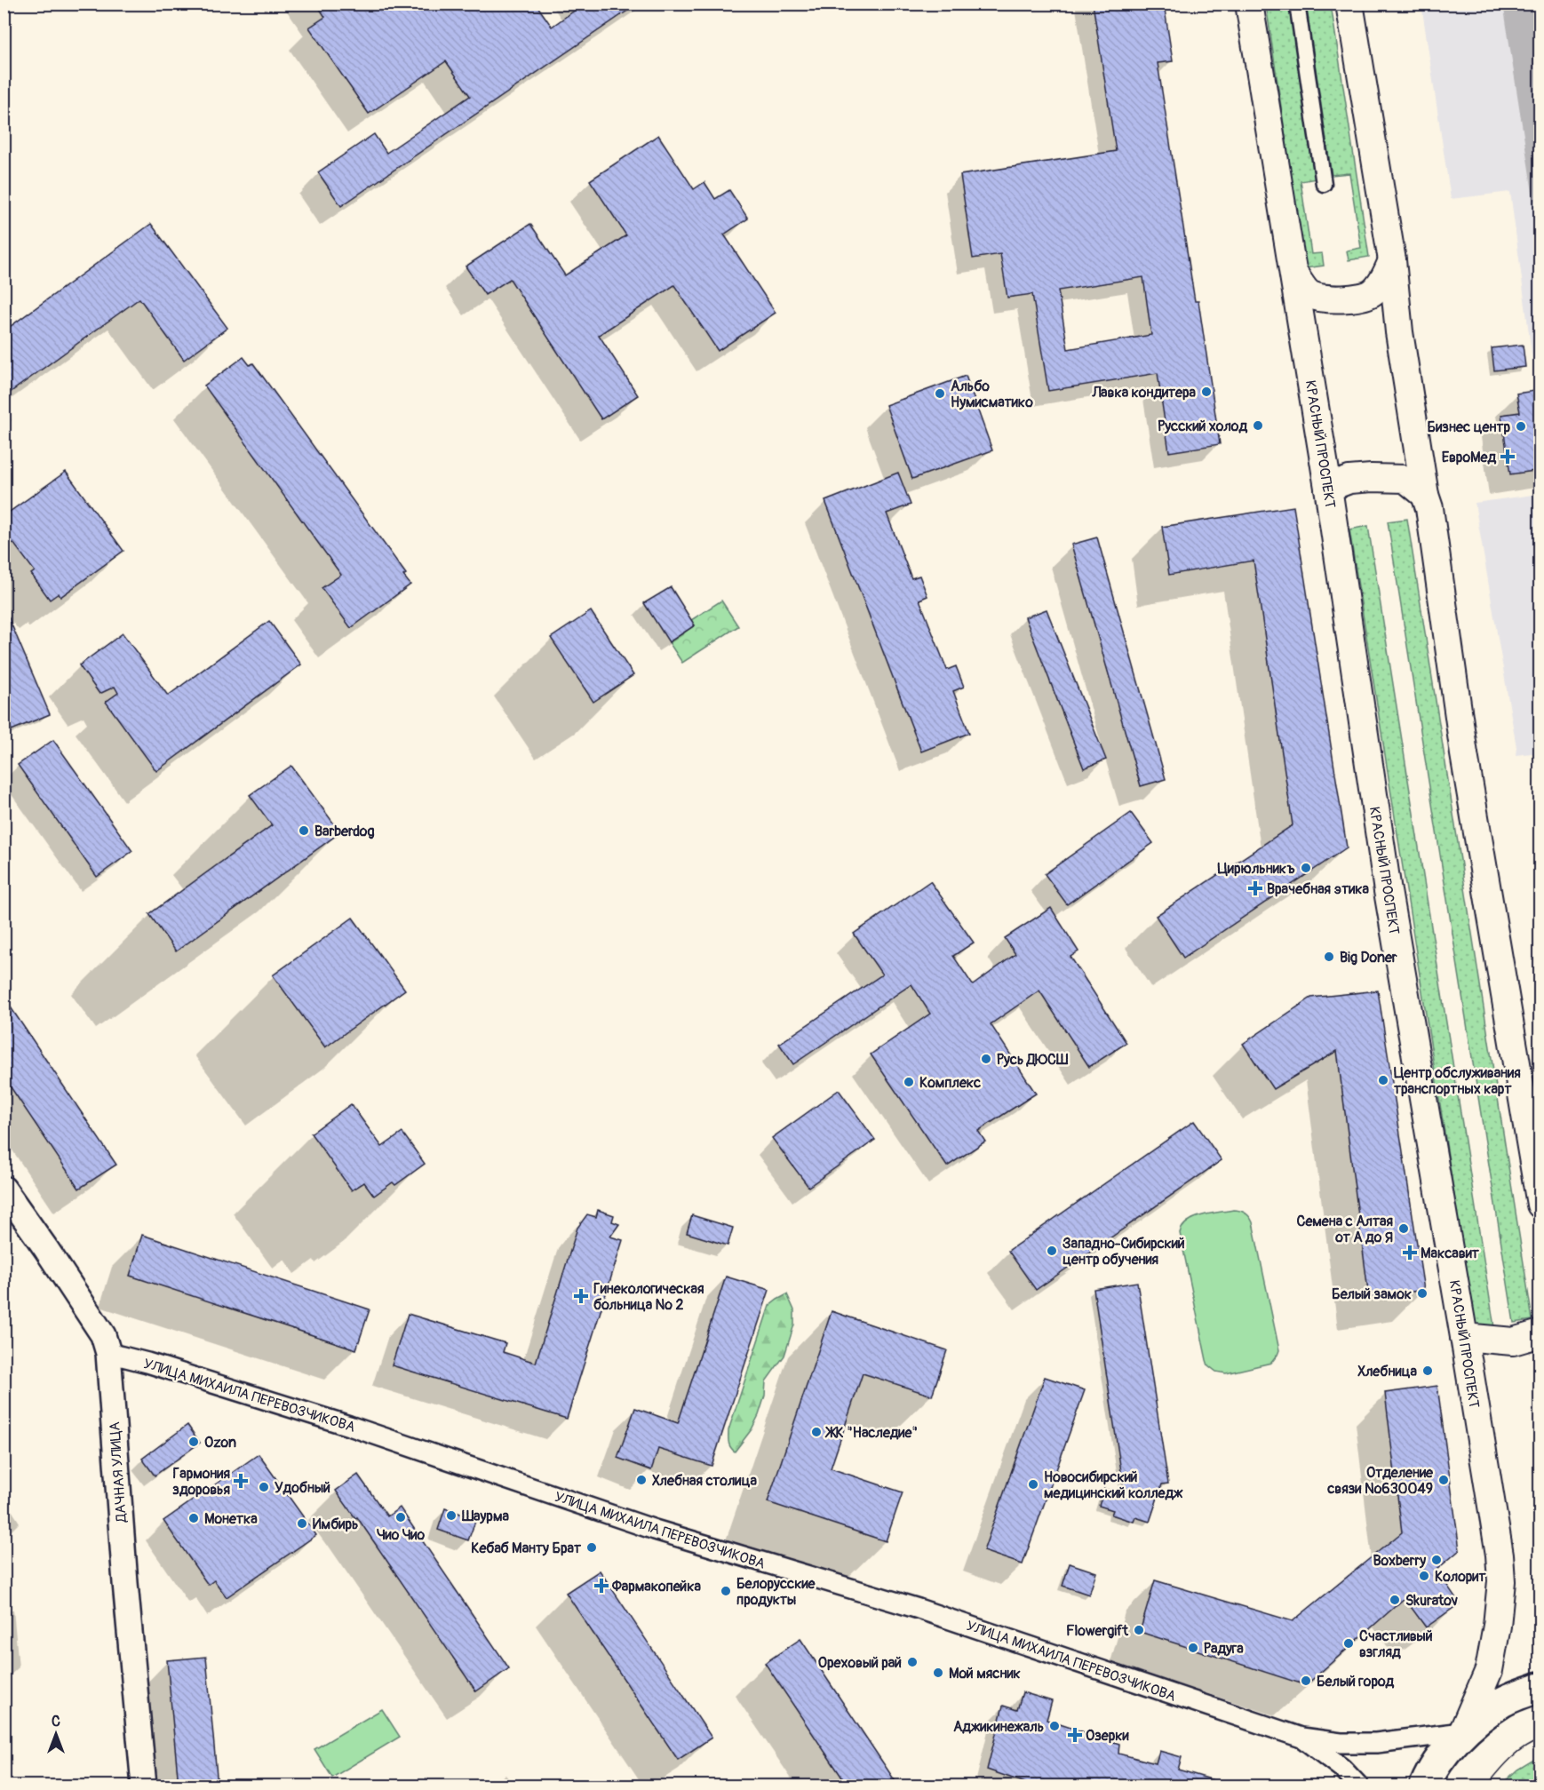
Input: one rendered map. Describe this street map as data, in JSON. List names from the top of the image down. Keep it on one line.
{"streets":{"main road":["КРАСНЫЙ ПРОСПЕКТ"],"street":["УЛИЦА МИХАИЛА ПЕРЕВОЗЧИКОВА","ДАЧНАЯ УЛИЦА"]},"crossings":[["УЛИЦА МИХАИЛА ПЕРЕВОЗЧИКОВА","ДАЧНАЯ УЛИЦА"]],"places":{"other":["Лавка кондитера","Альбо Нумисматико","Русский холод","Бизнес центр","Barberdog","Цирюльникъ","Big Doner","Русь ДЮСШ","Центр обслуживания транспортных карт","Комплекс","Семена с Алтая от А до Я","Западно-Сибирский центр обучения","Белый замок","Хлебница","ЖК \"Наследие\"","Ozon","Хлебная столица","Отделение связи №630049","Новосибирский медицинский колледж","Удобный","Шаурма","Чио Чио","Монетка","Имбирь","Кебаб Манту Брат","Boxberry","Колорит","Белорусские продукты","Skuratov","Flowergift","Счастливый взгляд","Радуга","Ореховый рай","Мой мясник","Белый город","Аджикинежаль"],"health":["ЕвроМед","Врачебная этика","Максавит","Гинекологическая больница № 2","Гармония здоровья","Фармакопейка","Озерки"]},"north":"top"}
